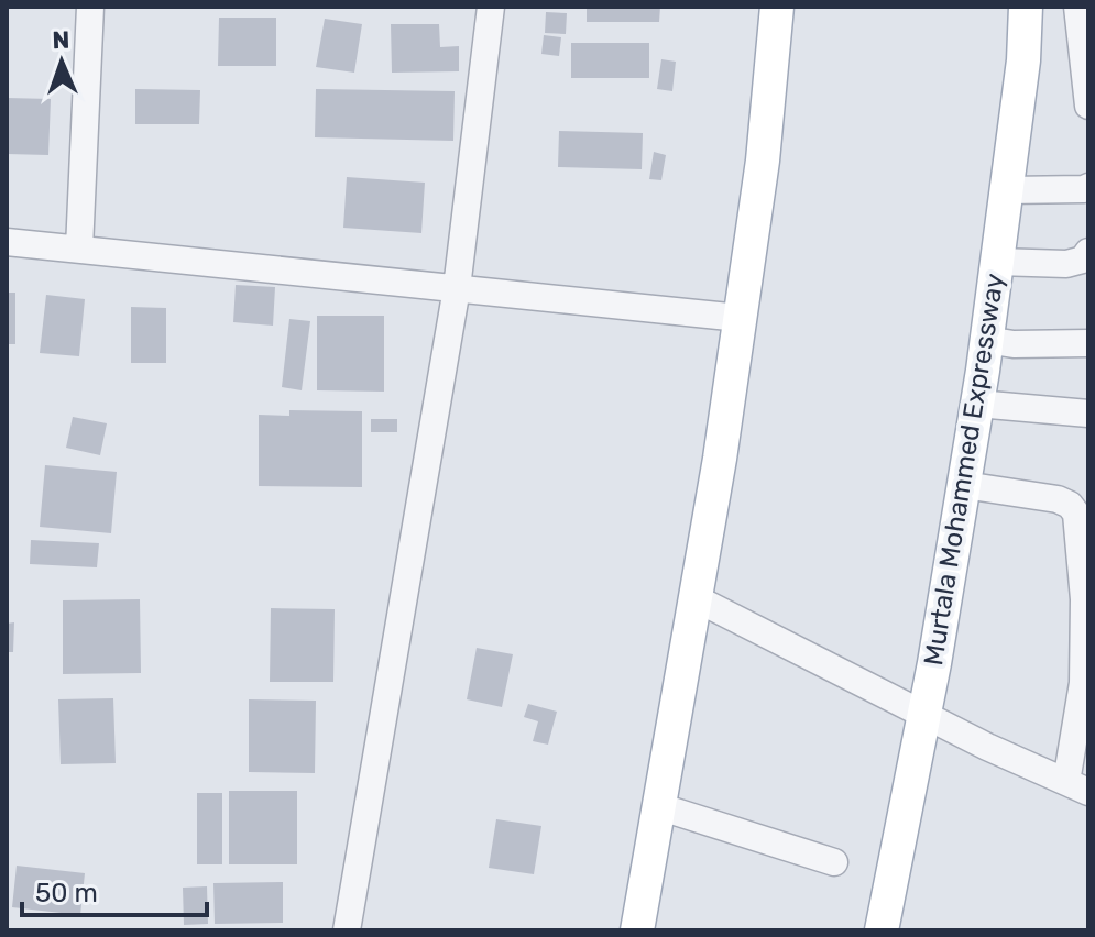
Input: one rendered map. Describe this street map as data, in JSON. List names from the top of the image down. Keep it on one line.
{"streets":{"main road":["Murtala Mohammed Expressway"]},"scale_bar":"50 m","north":"top"}
